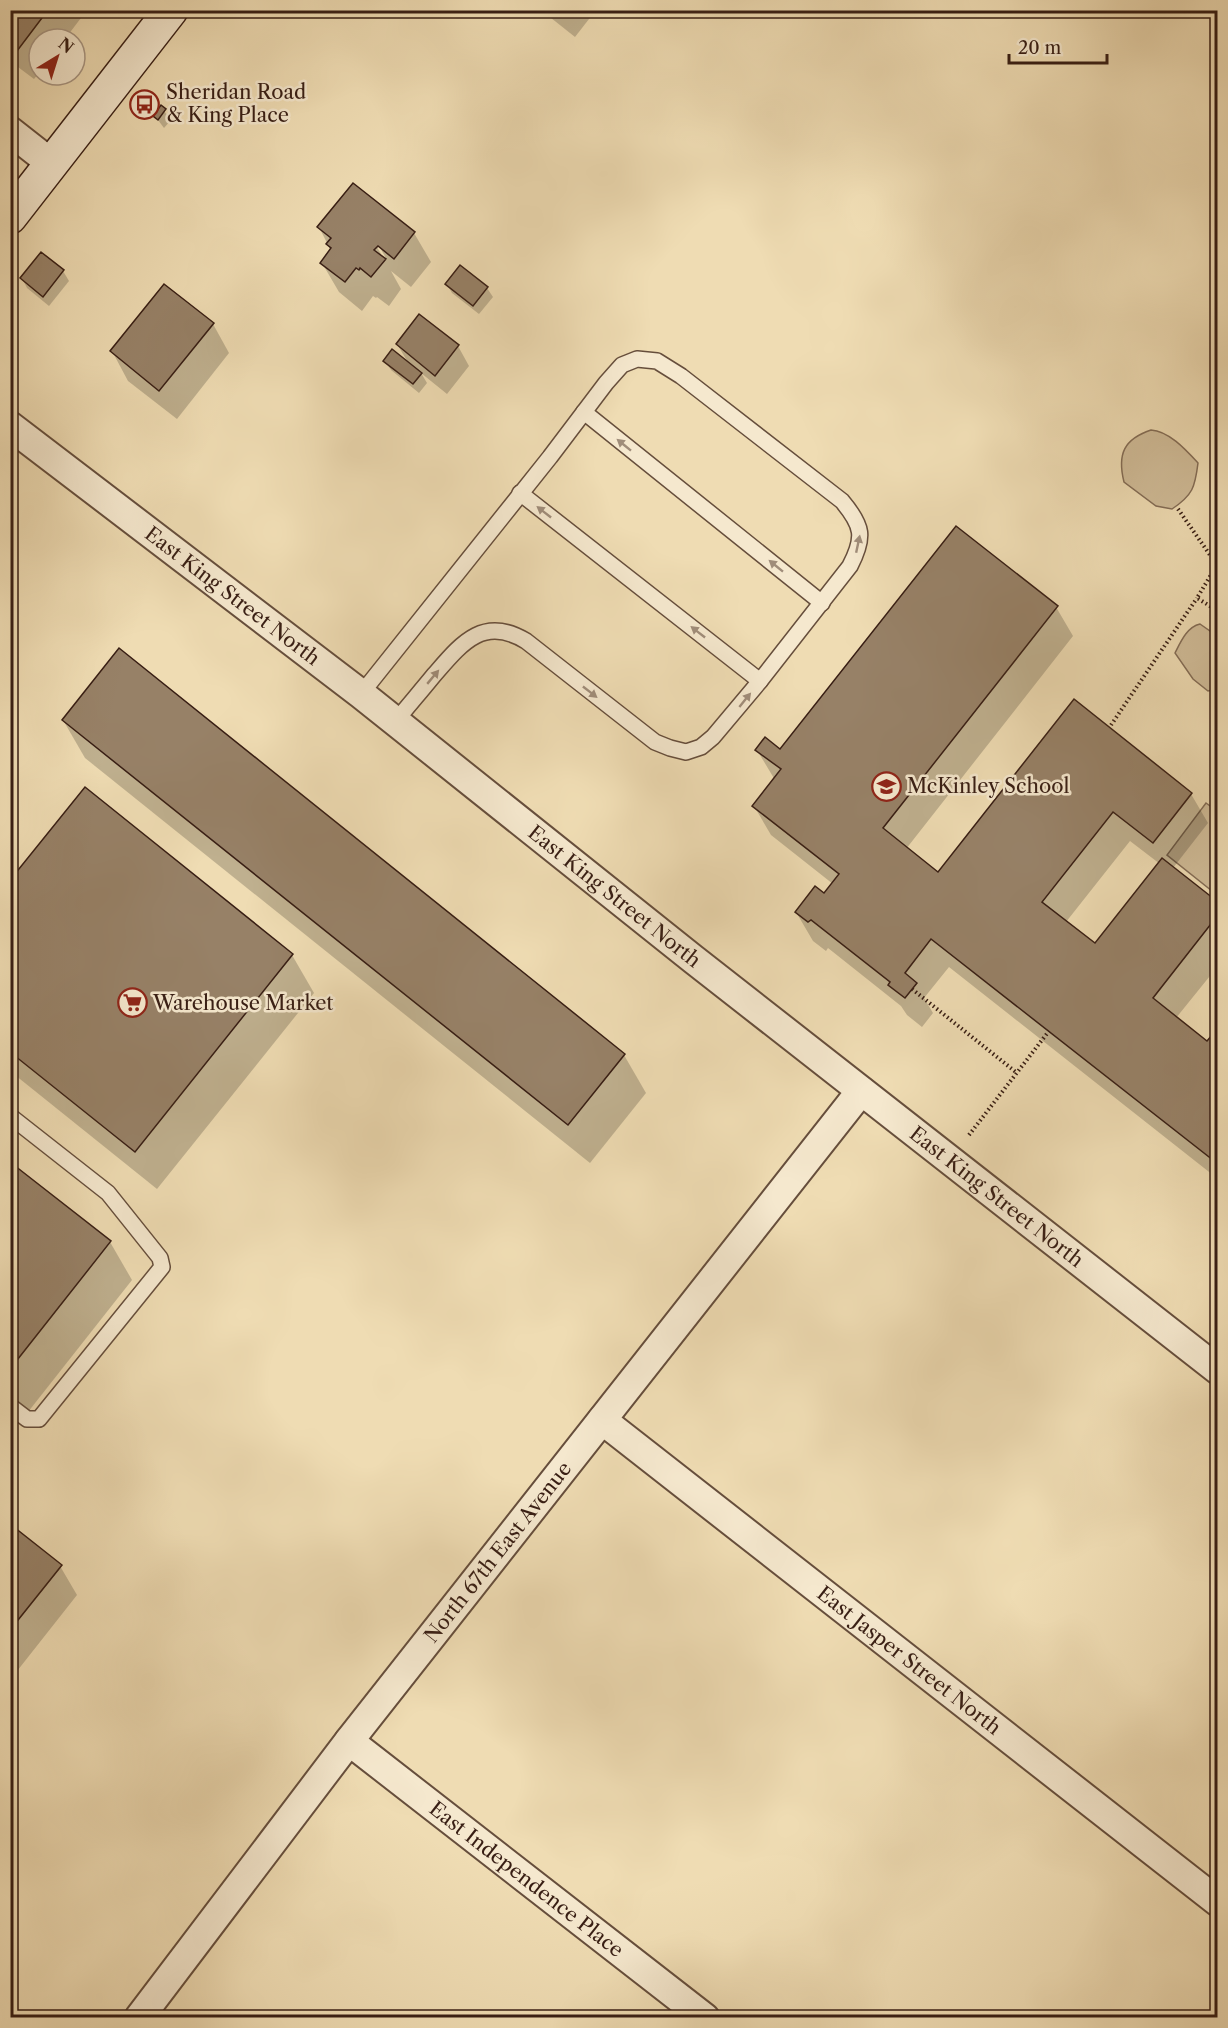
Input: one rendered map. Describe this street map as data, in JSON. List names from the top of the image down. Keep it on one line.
{"streets":{"street":["East King Street North","North 67th East Avenue","East Jasper Street North","East Independence Place"]},"crossings":[["East King Street North","North 67th East Avenue"],["North 67th East Avenue","East Jasper Street North"],["North 67th East Avenue","East Independence Place"]],"places":{"bus stop":["Sheridan Road & King Place"],"school or university":["McKinley School"],"supermarket":["Warehouse Market"]},"scale_bar":"20 m","north":"top right"}
